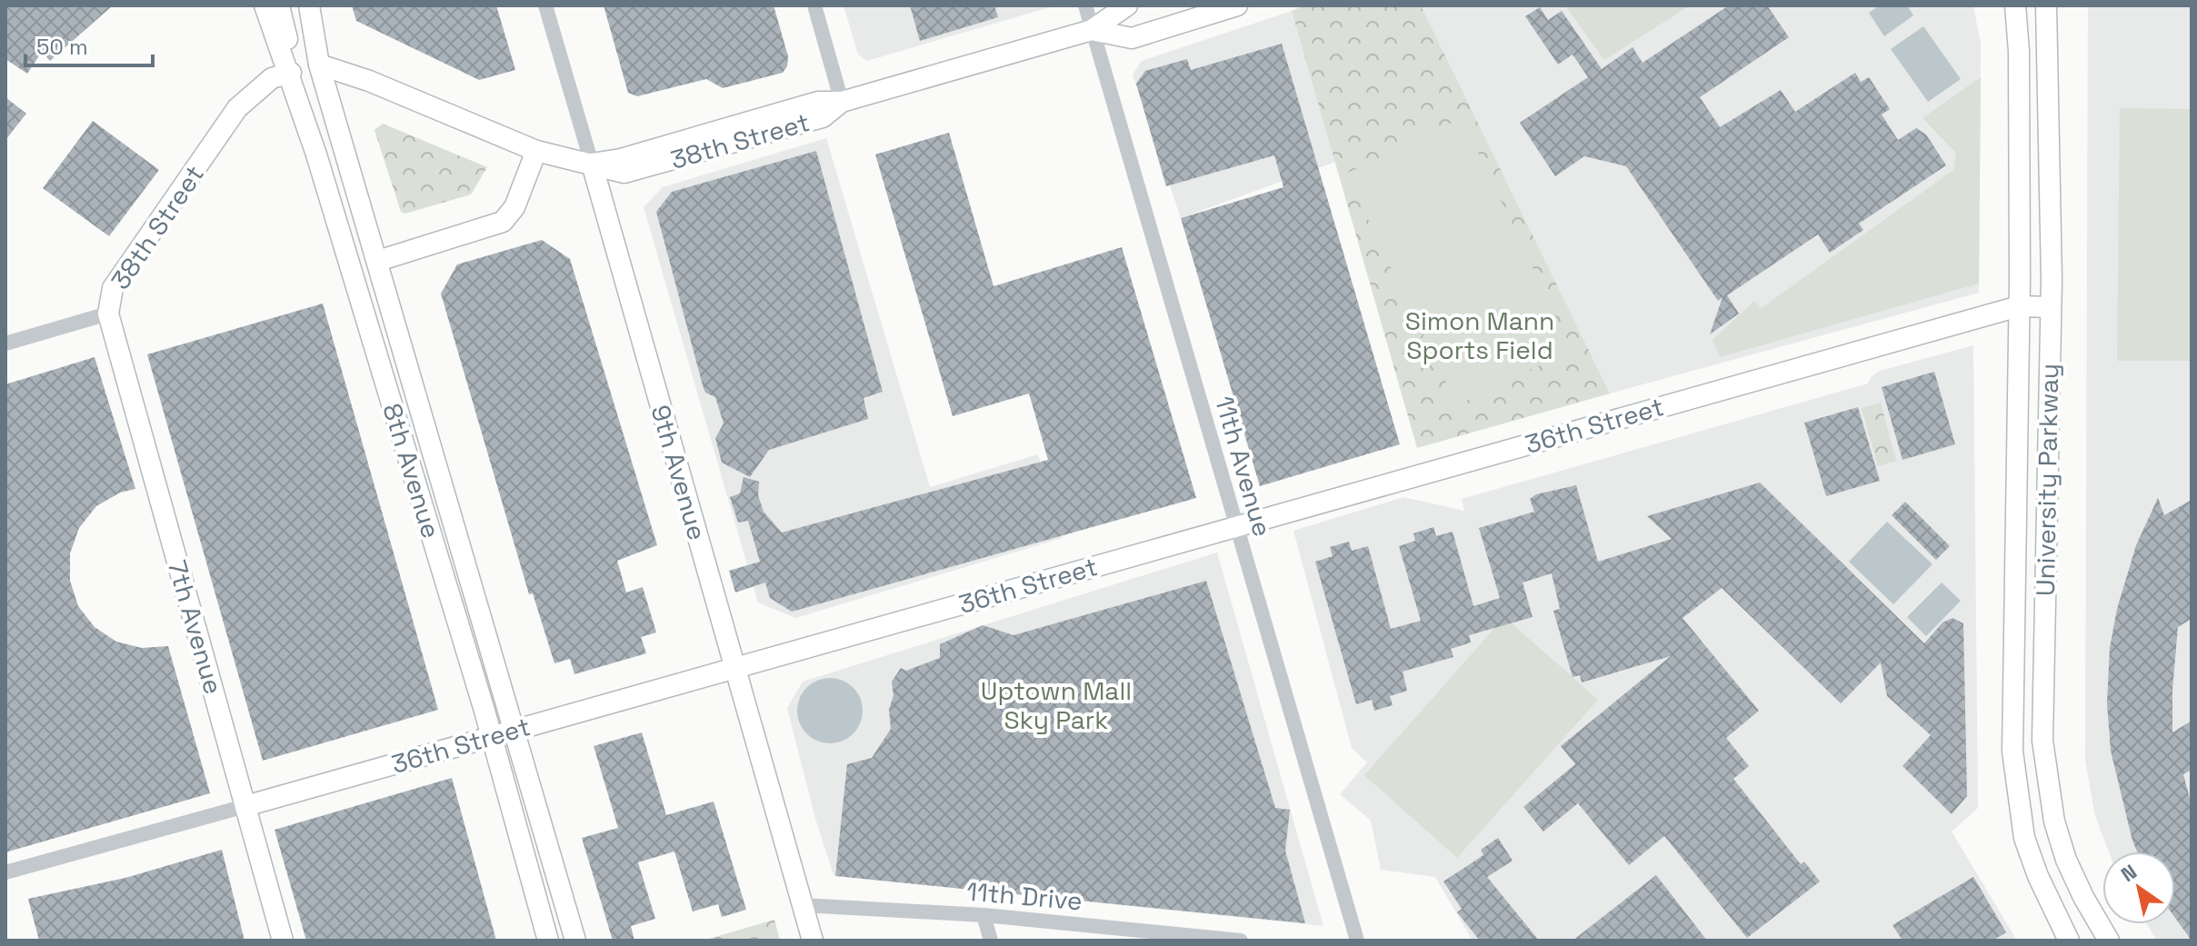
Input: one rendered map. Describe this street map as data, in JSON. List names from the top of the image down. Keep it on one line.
{"streets":{"street":["38th Street","36th Street","11th Avenue","8th Avenue","9th Avenue","University Parkway","7th Avenue","11th Drive"]},"crossings":[["38th Street","11th Avenue"],["38th Street","8th Avenue"],["38th Street","9th Avenue"],["38th Street","7th Avenue"],["36th Street","11th Avenue"],["36th Street","8th Avenue"],["36th Street","9th Avenue"],["36th Street","University Parkway"],["36th Street","7th Avenue"],["9th Avenue","11th Drive"]],"parks":["Simon Mann Sports Field","Uptown Mall Sky Park"],"scale_bar":"50 m","north":"top left"}
